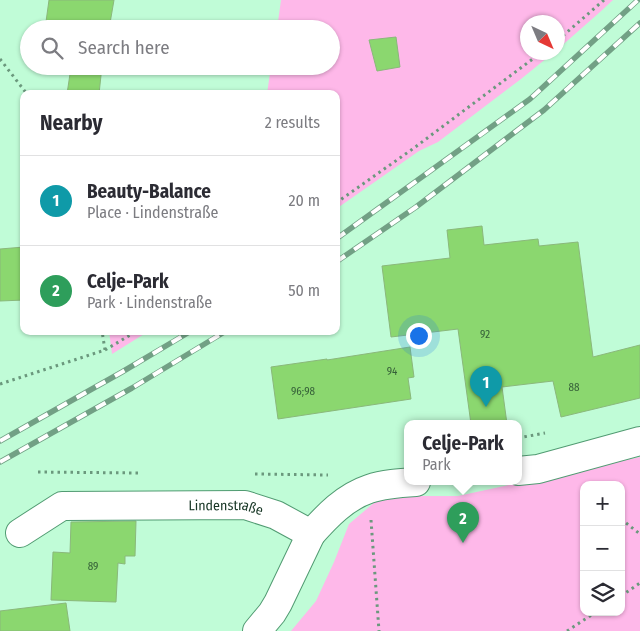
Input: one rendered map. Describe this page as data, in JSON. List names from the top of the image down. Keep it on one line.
{"streets":{"street":["Lindenstraße"]},"house_numbers":["92","94","88","96;98","89"],"north":"bottom right","page":{"search":"Search here","heading":["Nearby","2 results"],"list":[{"mark":"1","name":"Beauty-Balance","note":"Place · Lindenstraße","value":"20 m"},{"mark":"2","name":"Celje-Park","note":"Park · Lindenstraße","value":"50 m"}],"pins":["1","2"],"popup":["Celje-Park","Park"],"map_buttons":["+","−"]}}
